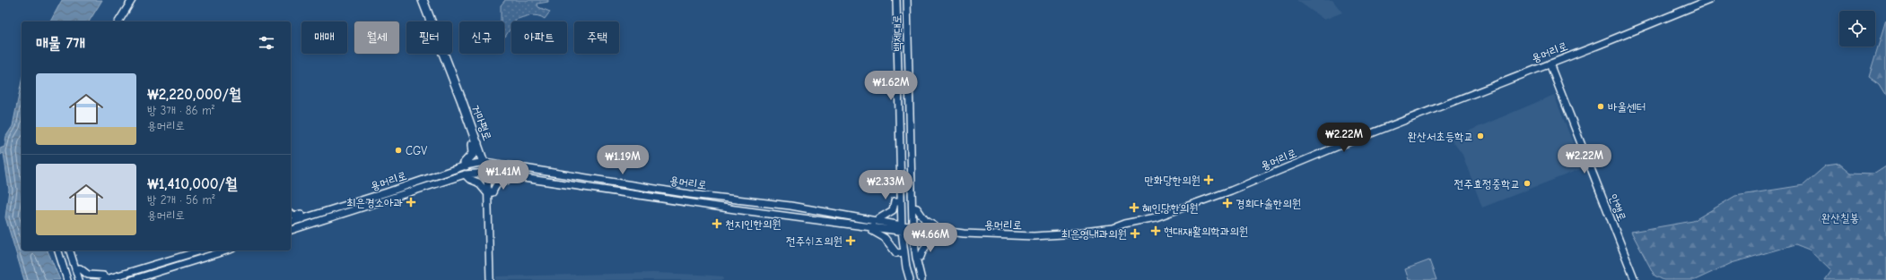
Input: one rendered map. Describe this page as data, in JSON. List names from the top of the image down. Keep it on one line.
{"streets":{"main road":["거마평로"],"street":["백제대로","용머리로","안행로"]},"crossings":[["백제대로","용머리로"],["용머리로","거마평로"],["용머리로","안행로"]],"parks":["완산칠봉"],"places":{"other":["바울센터","완산서초등학교","CGV","전주효정중학교"],"health":["만화당한의원","최은경소아과","경희다솔한의원","혜인당한의원","천지인한의원","현대재활의학과의원","최은영내과의원","전주쉬즈의원"]},"page":{"chip":["매매","월세","필터","신규","아파트","주택"],"heading":"매물 7개","list":[{"name":"₩2,220,000/월","note":"방 3개 · 86 m² · 용머리로"},{"name":"₩1,410,000/월","note":"방 2개 · 56 m² · 용머리로"}],"price":["₩1.62M","₩2.22M","₩2.22M","₩1.19M","₩1.41M","₩2.33M","₩4.66M"]}}
